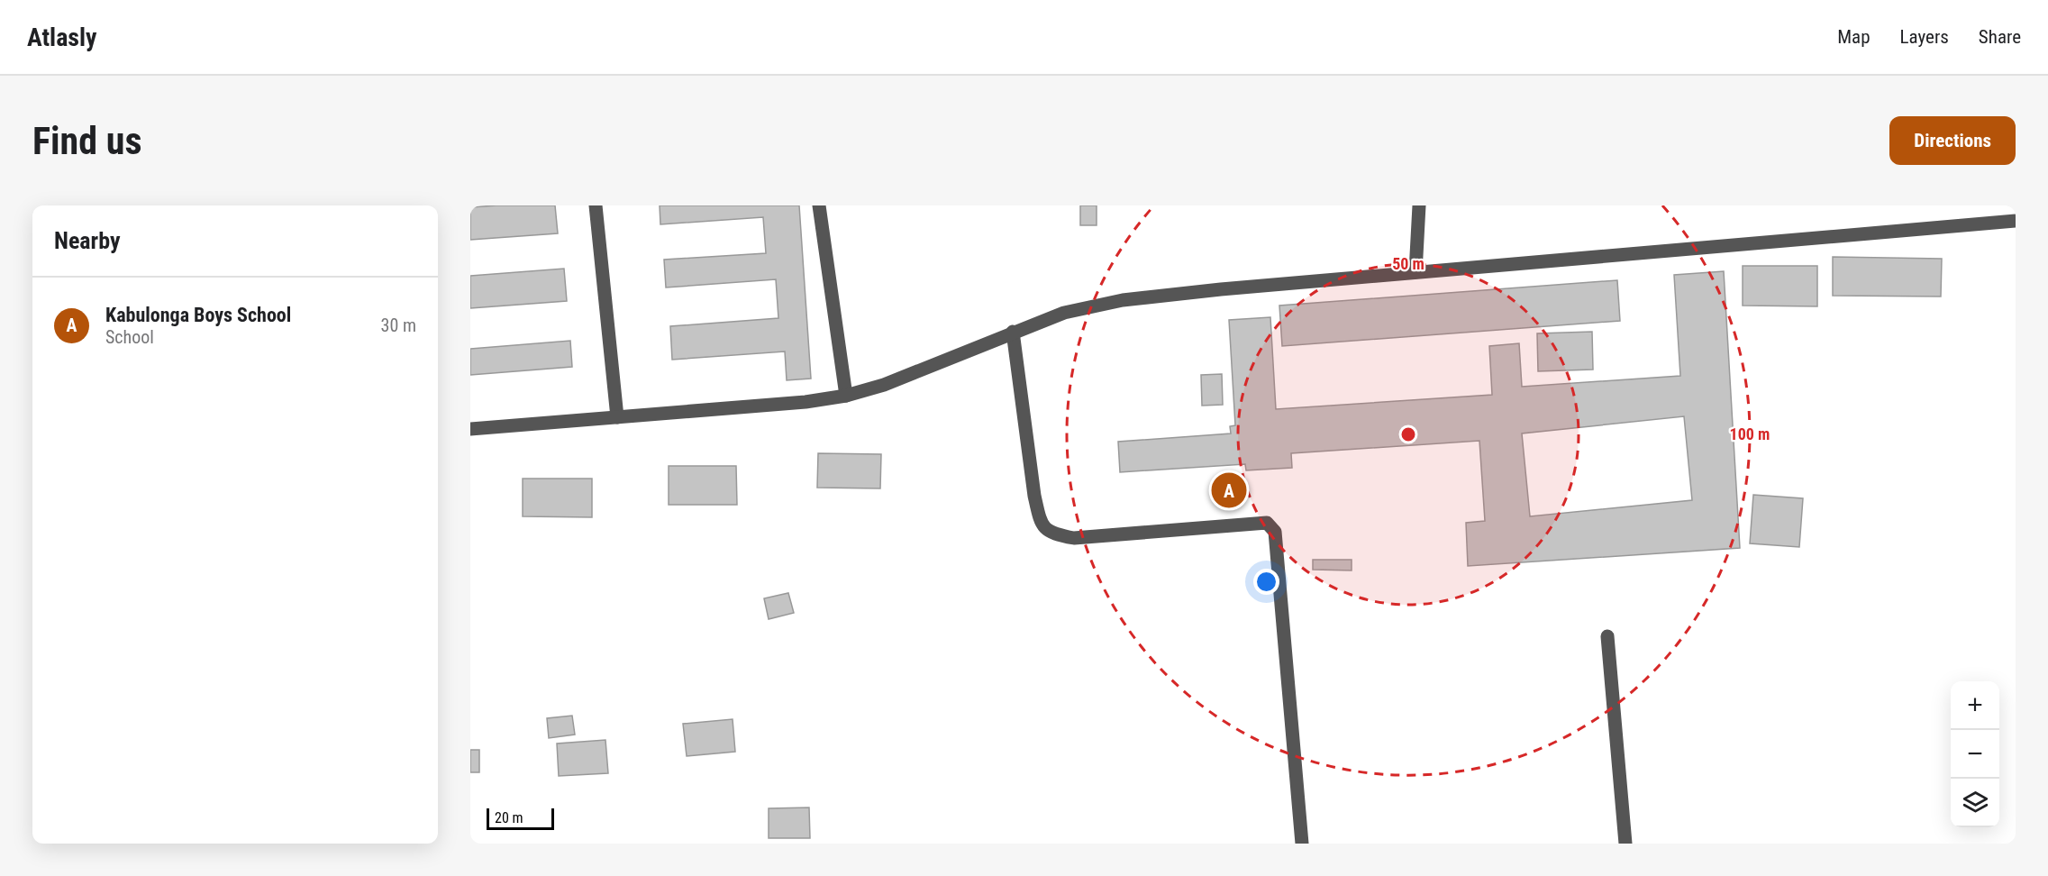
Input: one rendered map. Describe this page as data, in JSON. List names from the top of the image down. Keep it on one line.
{"scale_bar":"20 m","page":{"header":"Atlasly","nav":["Map","Layers","Share"],"buttons":"Directions","title":"Find us","heading":"Nearby","list":[{"mark":"A","name":"Kabulonga Boys School","note":"School","value":"30 m"}],"pins":"A","map_buttons":["+","−"],"scale":"20 m"},"rings":["50 m","100 m"]}
